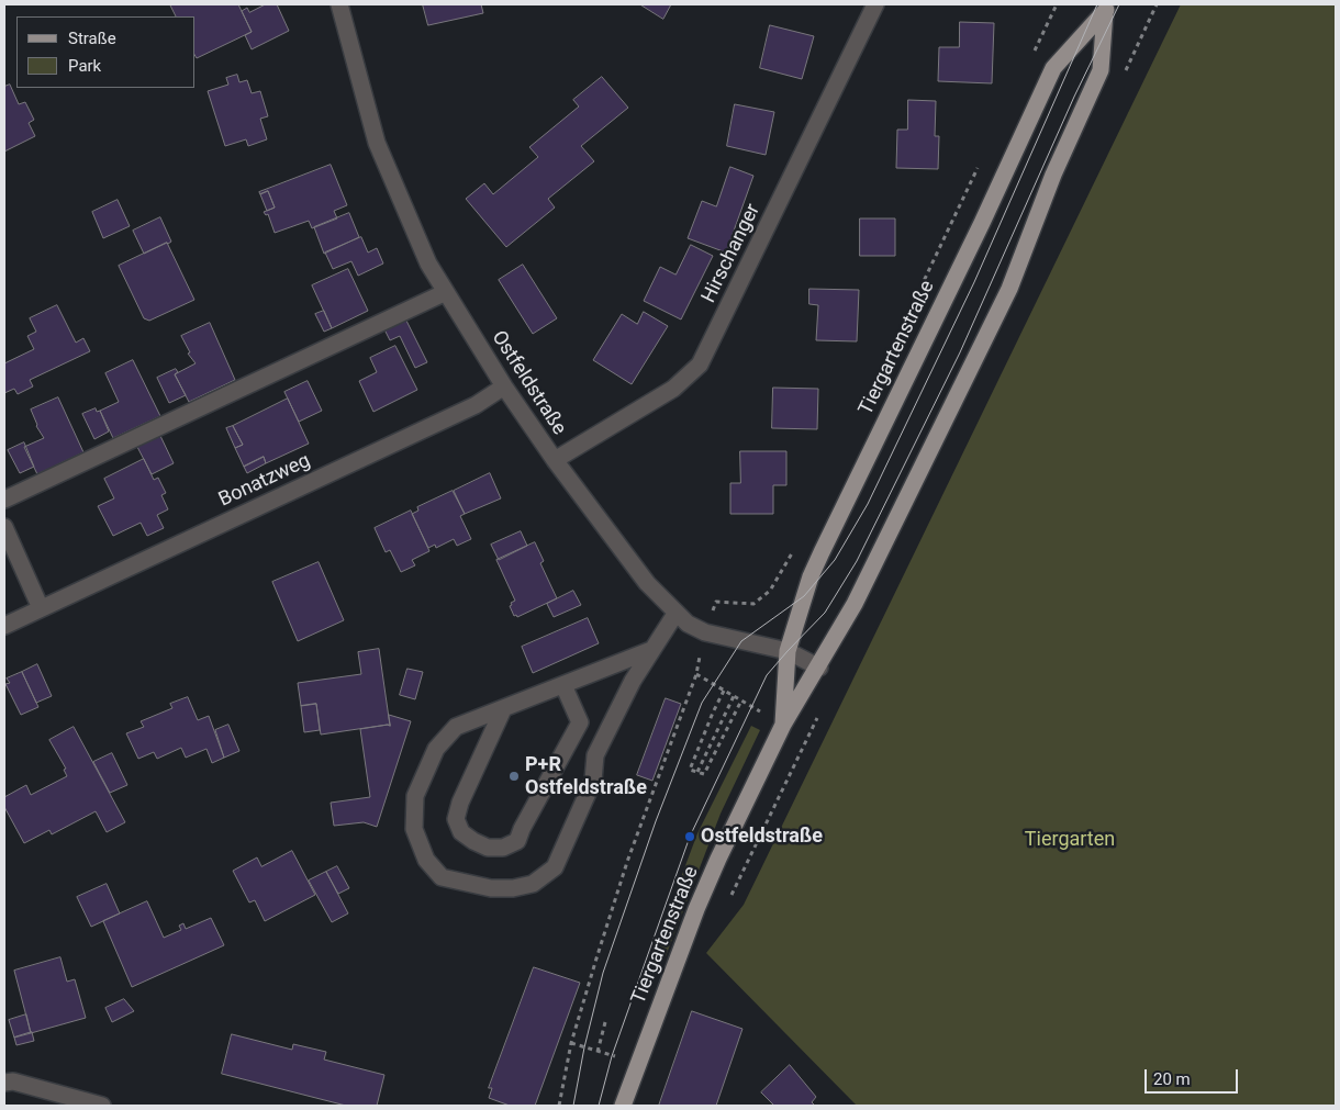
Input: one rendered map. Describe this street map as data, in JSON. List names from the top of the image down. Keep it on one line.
{"streets":{"main road":["Tiergartenstraße"],"street":["Hirschanger","Ostfeldstraße","Bonatzweg"]},"crossings":[["Hirschanger","Ostfeldstraße"],["Tiergartenstraße","Ostfeldstraße"],["Ostfeldstraße","Bonatzweg"]],"parks":["Tiergarten"],"places":["P+R Ostfeldstraße","Ostfeldstraße"],"legend":["Straße","Park"],"scale_bar":"20 m"}
